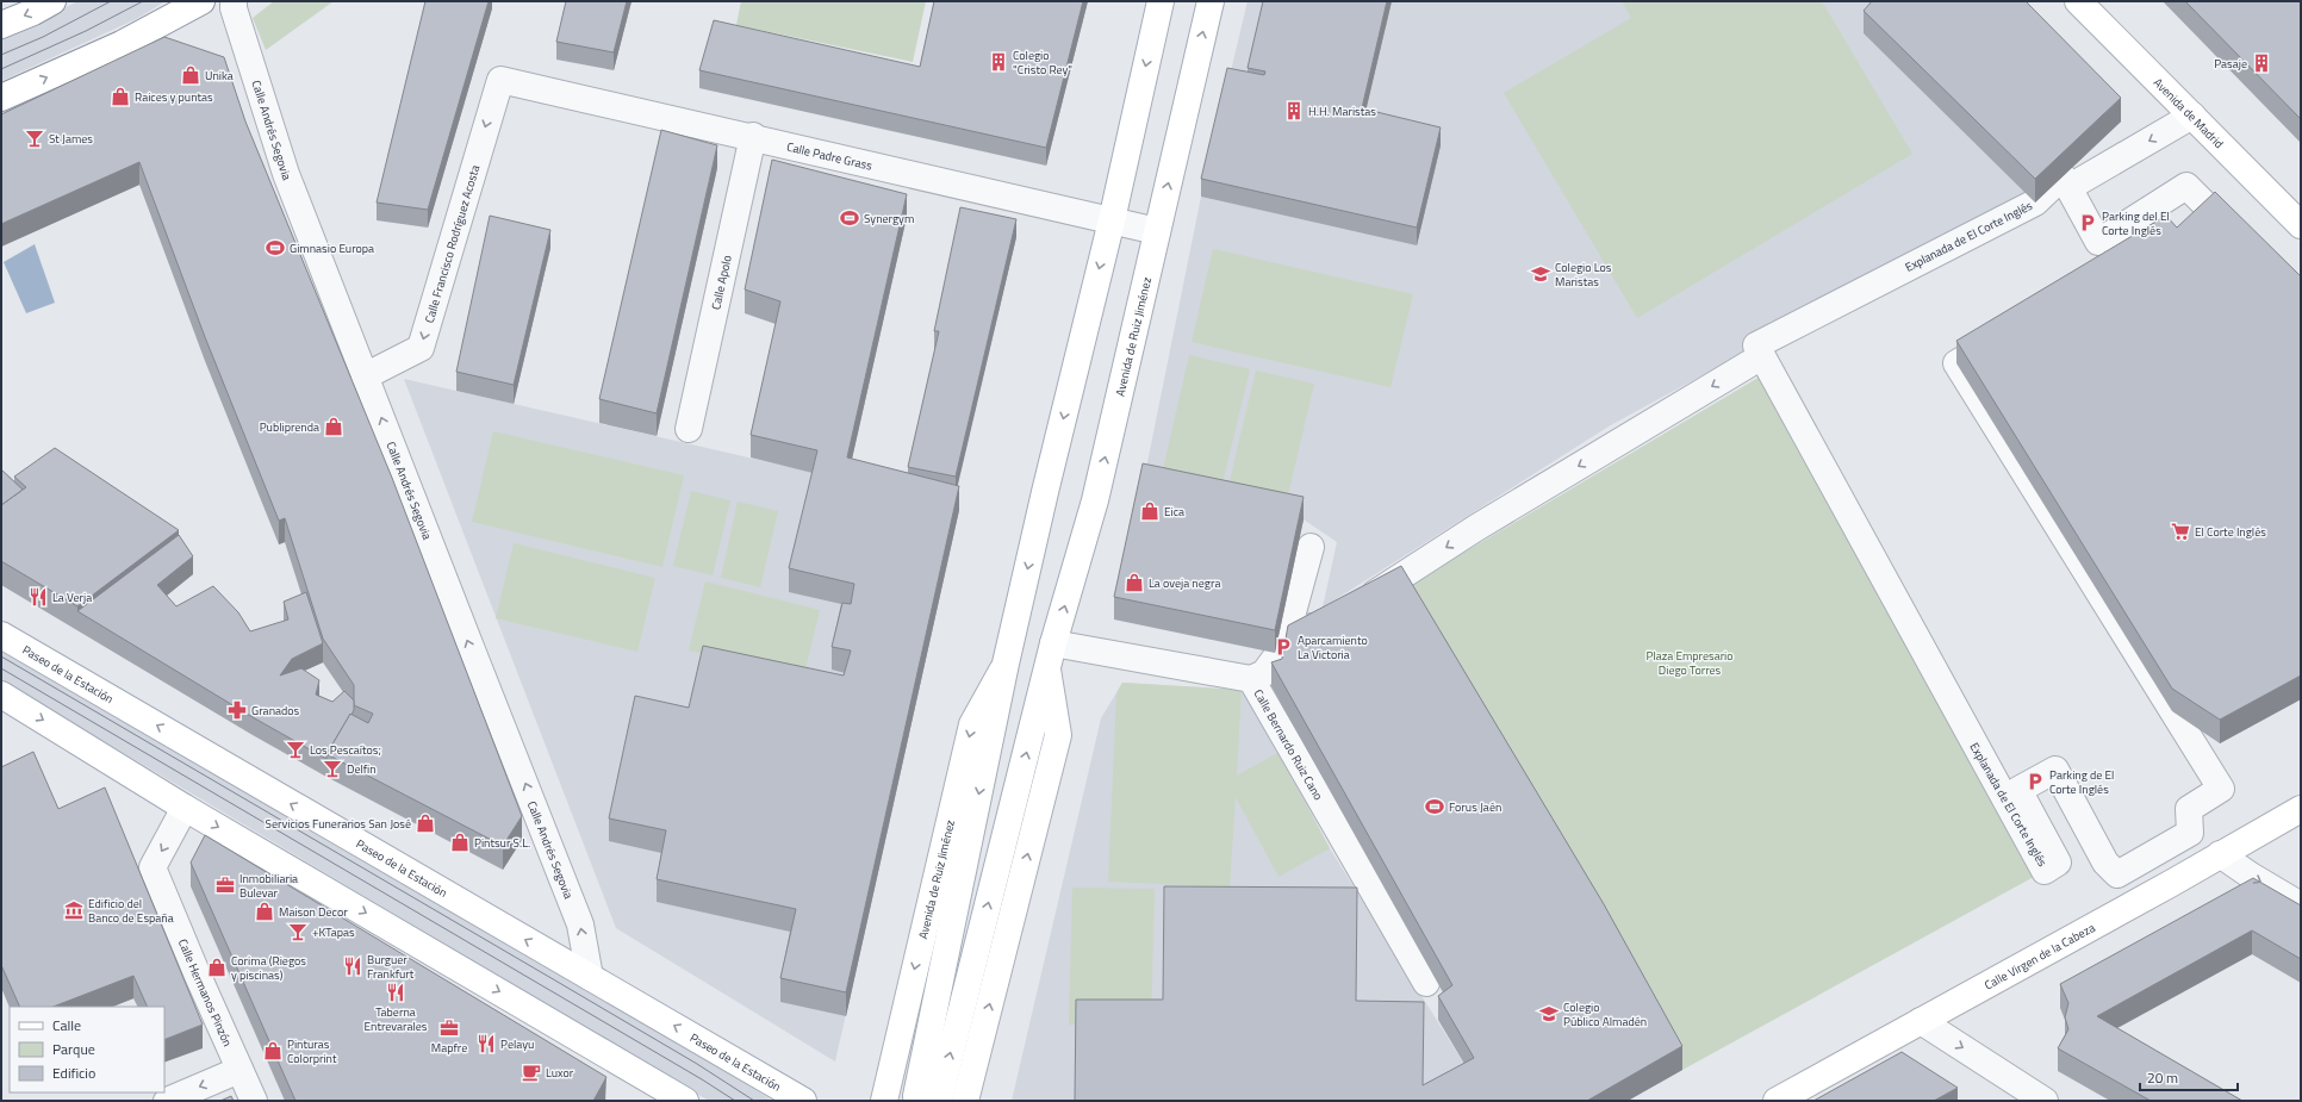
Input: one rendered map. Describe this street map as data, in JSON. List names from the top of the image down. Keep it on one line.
{"streets":{"main road":["Avenida de Madrid","Avenida de Ruiz Jiménez","Paseo de la Estación","Calle Virgen de la Cabeza"],"street":["Calle Andrés Segovia","Calle Padre Grass","Explanada de El Corte Inglés","Calle Francisco Rodríguez Acosta","Calle Apolo","Calle Bernardo Ruiz Cano","Calle Hermanos Pinzón"]},"crossings":[["Calle Andrés Segovia","Calle Francisco Rodríguez Acosta"],["Calle Andrés Segovia","Paseo de la Estación"],["Calle Padre Grass","Calle Francisco Rodríguez Acosta"],["Calle Padre Grass","Calle Apolo"],["Calle Padre Grass","Avenida de Ruiz Jiménez"],["Avenida de Ruiz Jiménez","Calle Bernardo Ruiz Cano"]],"one_way":["Calle Andrés Segovia","Calle Francisco Rodríguez Acosta","Calle Hermanos Pinzón"],"parks":["Plaza Empresario Diego Torres"],"places":{"building":["Colegio \"Cristo Rey\"","Pasaje","H.H. Maristas"],"shop":["Unika","Raices y puntas","Publiprenda","Eica","La oveja negra","Servicios Funerarios San José","Pintsur S.L.","Maison Decor","Corima (Riegos y piscinas)","Pinturas Colorprint"],"bar":["St James","Los Pescaítos;","Delfin","+KTapas"],"sports":["Synergym","Gimnasio Europa","Forus Jaén"],"parking":["Parking del El Corte Inglés","Aparcamiento La Victoria","Parking de El Corte Inglés"],"school or university":["Colegio Los Maristas","Colegio Público Almadén"],"supermarket":["El Corte Inglés"],"restaurant":["La Verja","Burguer Frankfurt","Taberna Entrevarales","Pelayu"],"pharmacy":["Granados"],"office":["Inmobiliaria Bulevar","Mapfre"],"museum":["Edificio del Banco de España"],"cafe":["Luxor"]},"legend":["Calle","Parque","Edificio"],"scale_bar":"20 m"}
